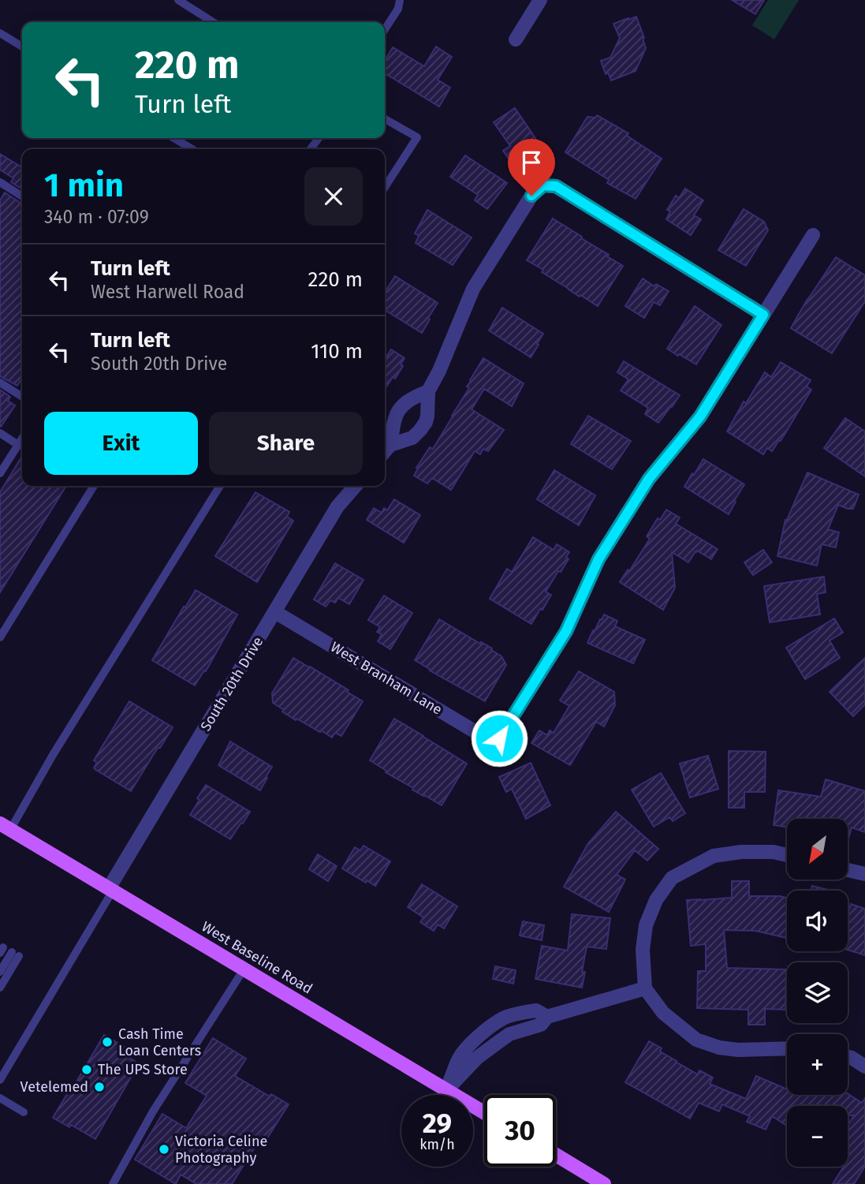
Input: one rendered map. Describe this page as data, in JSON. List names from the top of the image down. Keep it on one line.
{"streets":{"main road":["West Baseline Road"],"street":["West Branham Lane","South 20th Drive"]},"crossings":[["West Branham Lane","South 20th Drive"],["South 20th Drive","West Baseline Road"]],"places":["Cash Time Loan Centers","The UPS Store","Vetelemed","Victoria Celine Photography"],"north":"bottom left","page":{"turn":["220 m","Turn left"],"heading":["1 min","340 m · 07:09"],"list":[{"name":"Turn left","note":"West Harwell Road","value":"220 m"},{"name":"Turn left","note":"South 20th Drive","value":"110 m"}],"buttons":["Exit","Share"],"map_buttons":["+","−"],"speed":"29 km/h","limit":"30"}}
